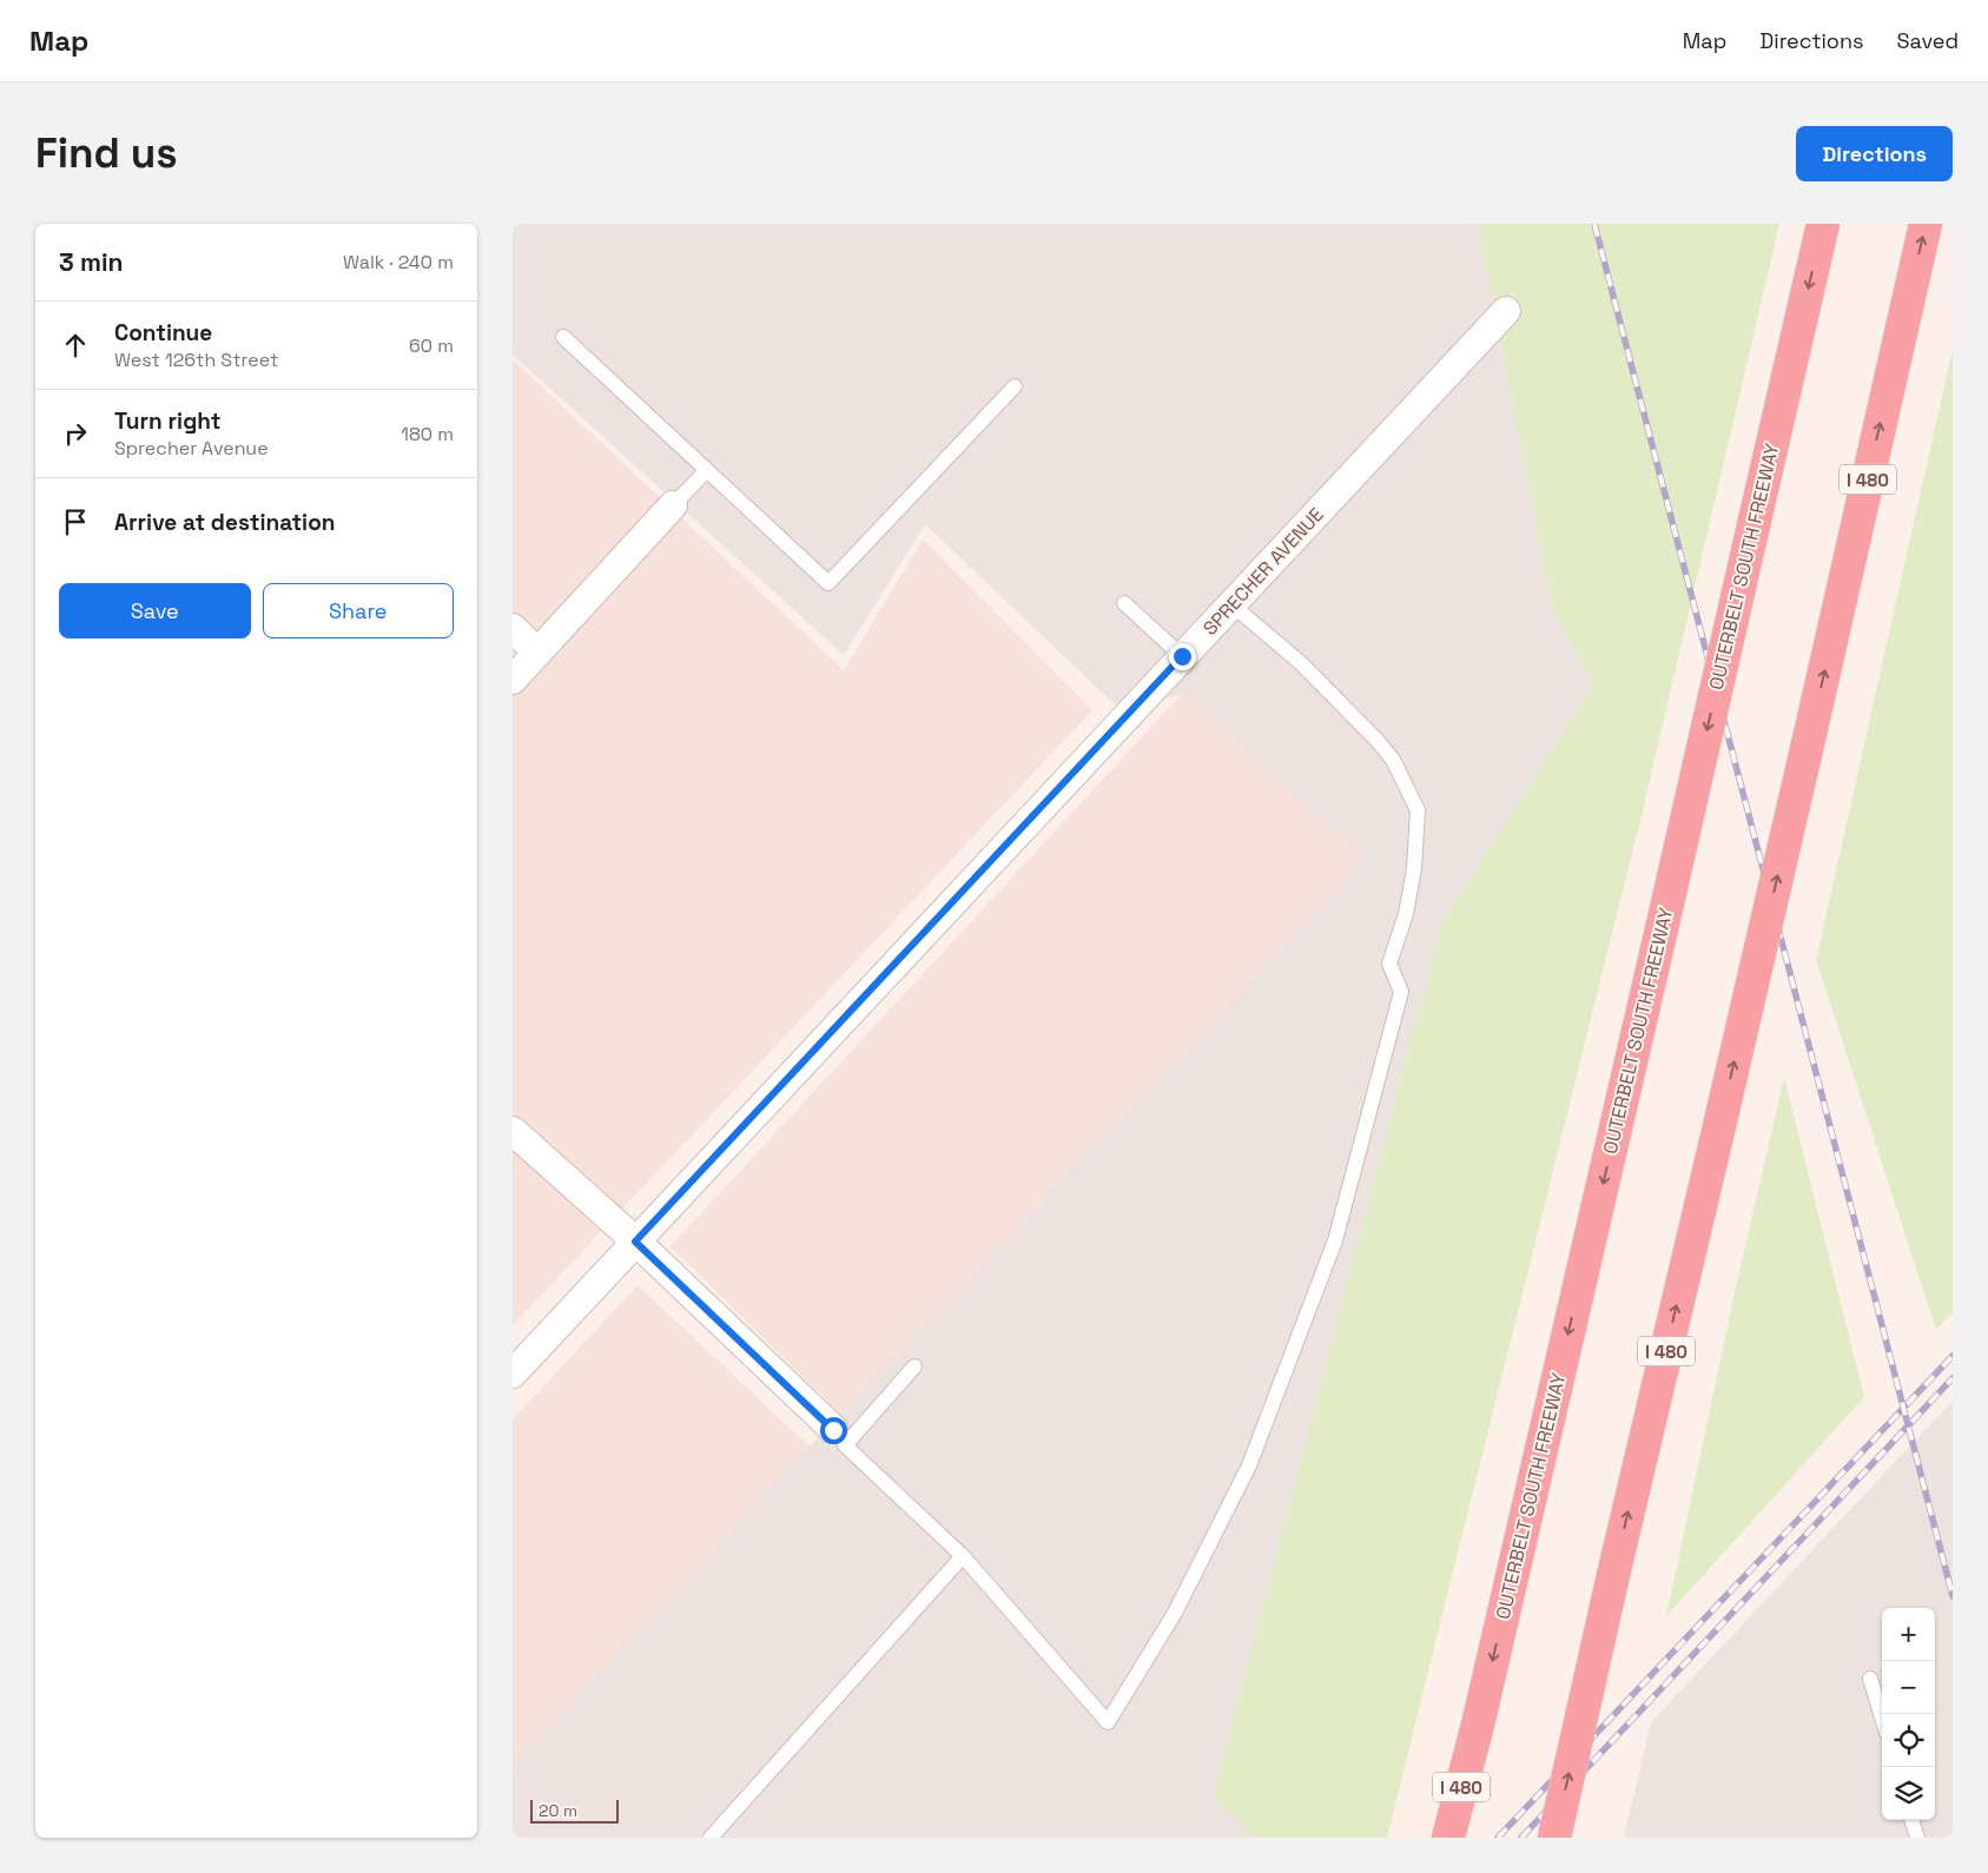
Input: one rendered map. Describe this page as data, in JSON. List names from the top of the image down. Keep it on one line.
{"streets":{"highway":["I 480","OUTERBELT SOUTH FREEWAY"],"street":["SPRECHER AVENUE"]},"scale_bar":"20 m","page":{"header":"Map","nav":["Map","Directions","Saved"],"buttons":["Directions",["Save","Share"]],"title":"Find us","heading":["3 min","Walk · 240 m"],"list":[["Continue","West 126th Street","60 m"],["Turn right","Sprecher Avenue","180 m"],"Arrive at destination"],"map_buttons":["+","−"],"scale":"20 m"}}
